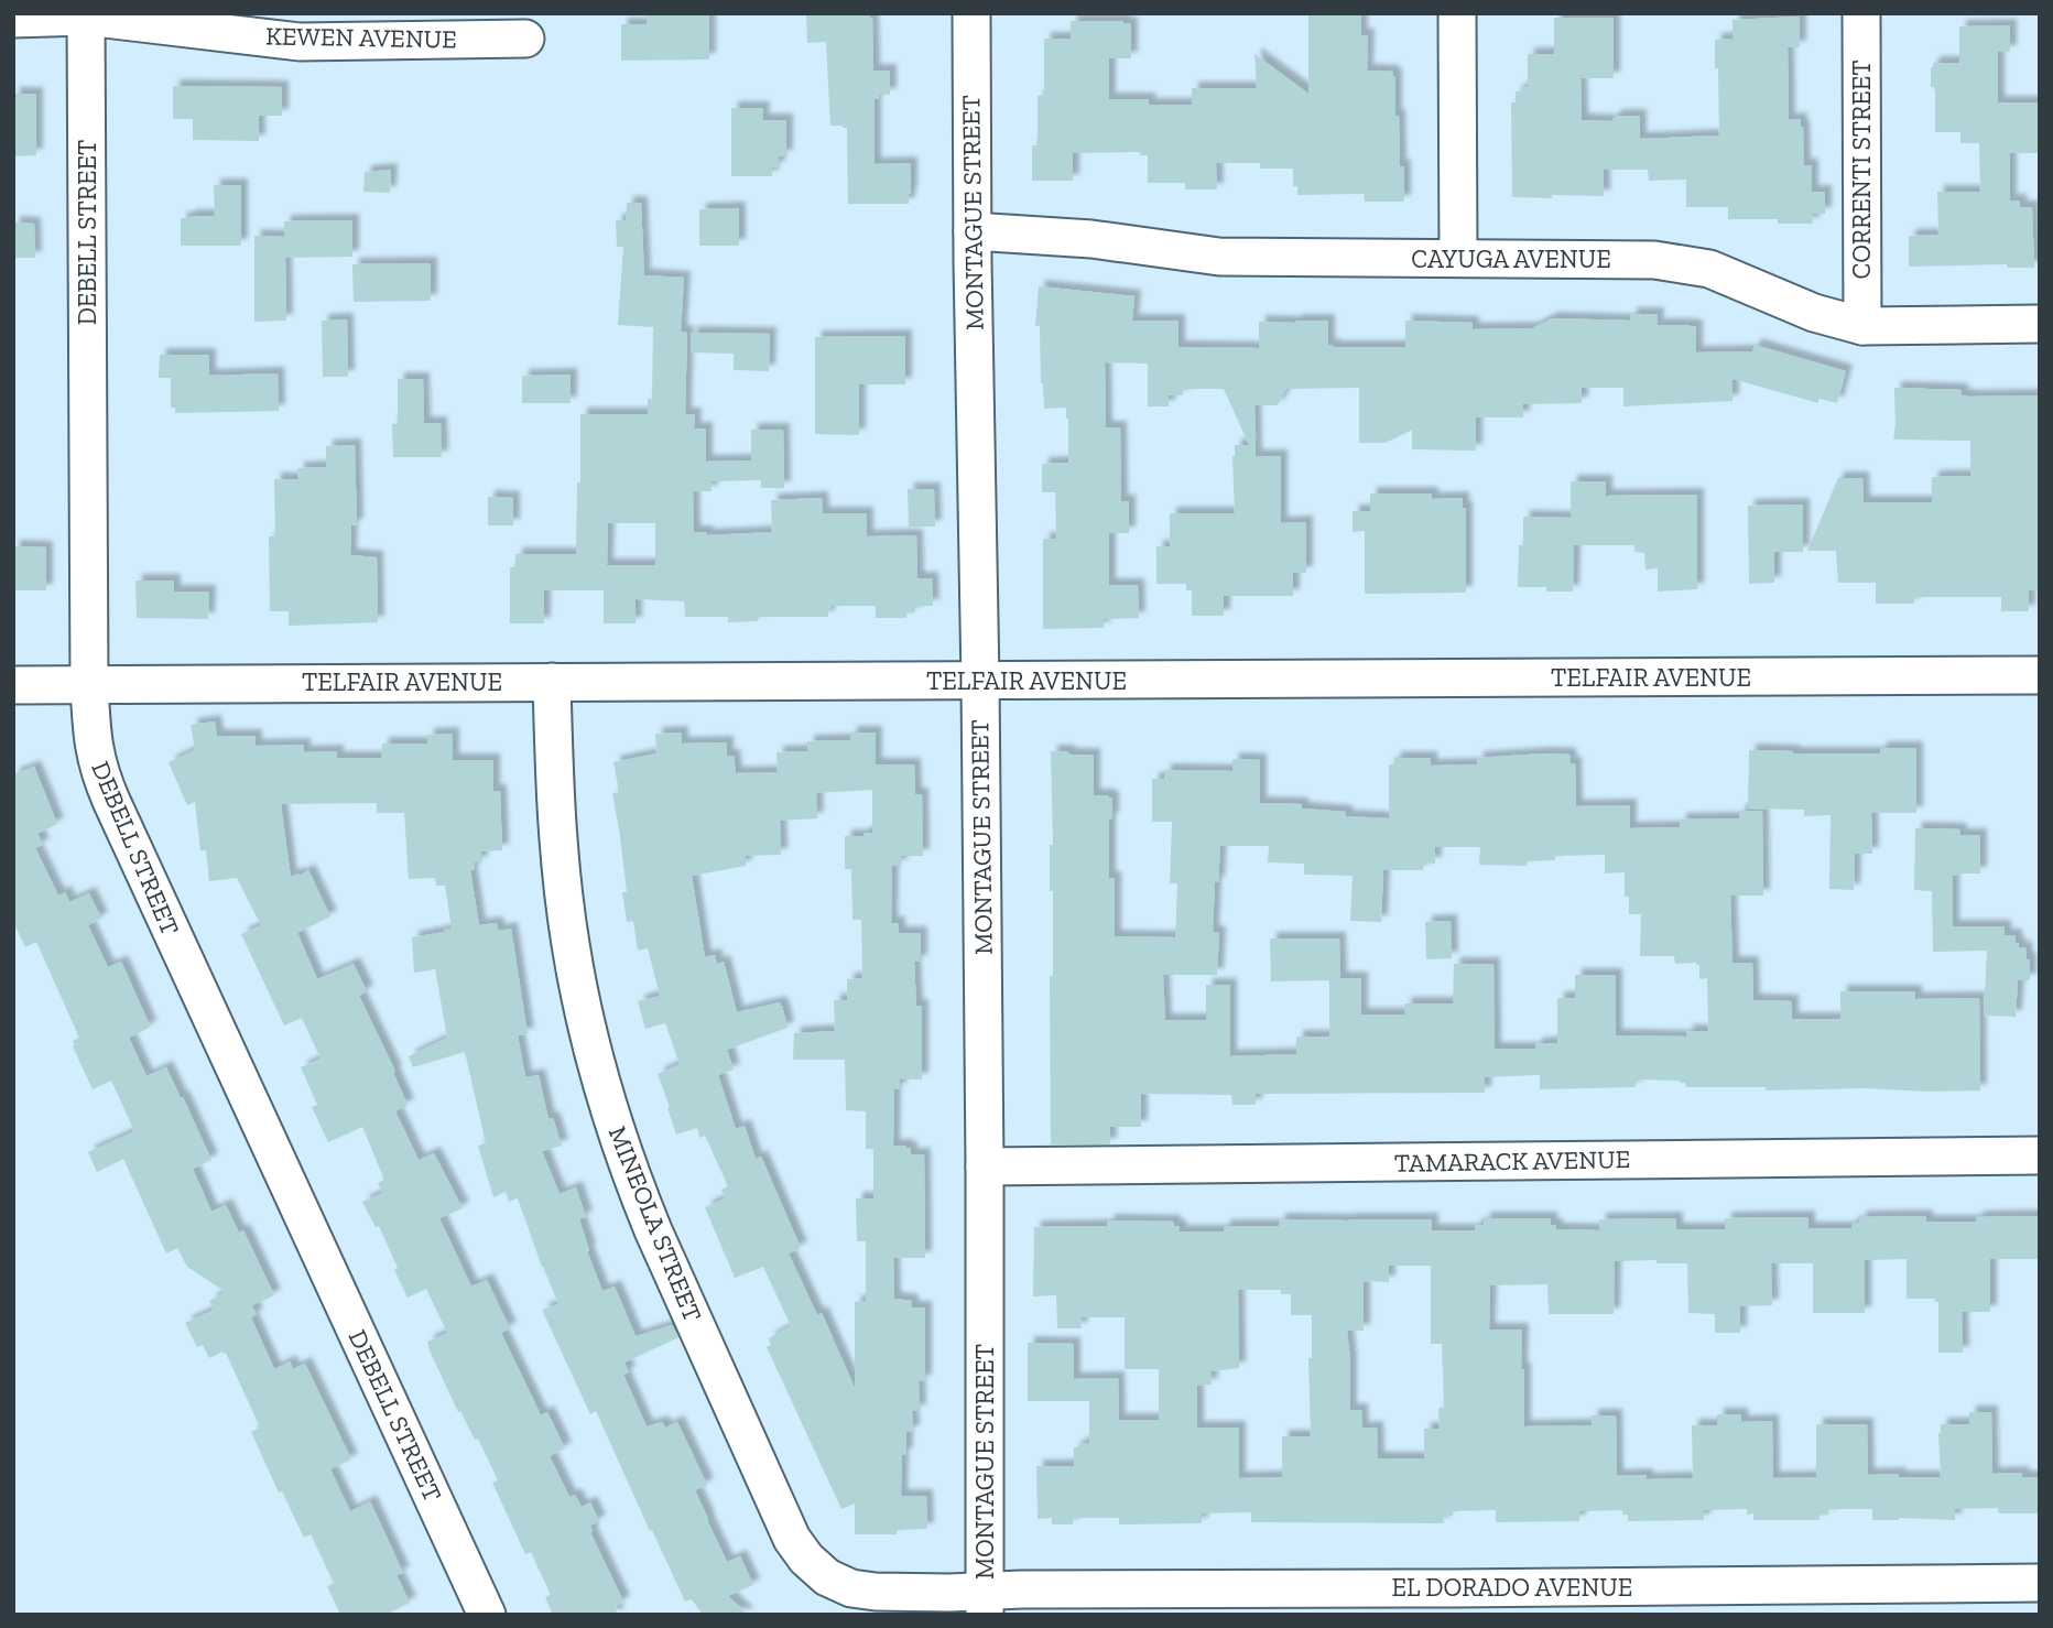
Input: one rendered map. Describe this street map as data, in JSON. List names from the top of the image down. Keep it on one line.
{"streets":{"street":["KEWEN AVENUE","CORRENTI STREET","MONTAGUE STREET","DEBELL STREET","CAYUGA AVENUE","TELFAIR AVENUE","TAMARACK AVENUE","MINEOLA STREET","EL DORADO AVENUE"]},"crossings":[["KEWEN AVENUE","DEBELL STREET"],["CORRENTI STREET","CAYUGA AVENUE"],["MONTAGUE STREET","CAYUGA AVENUE"],["MONTAGUE STREET","TELFAIR AVENUE"],["MONTAGUE STREET","TAMARACK AVENUE"],["MONTAGUE STREET","MINEOLA STREET"],["MONTAGUE STREET","EL DORADO AVENUE"],["DEBELL STREET","TELFAIR AVENUE"],["TELFAIR AVENUE","MINEOLA STREET"],["MINEOLA STREET","EL DORADO AVENUE"]]}
